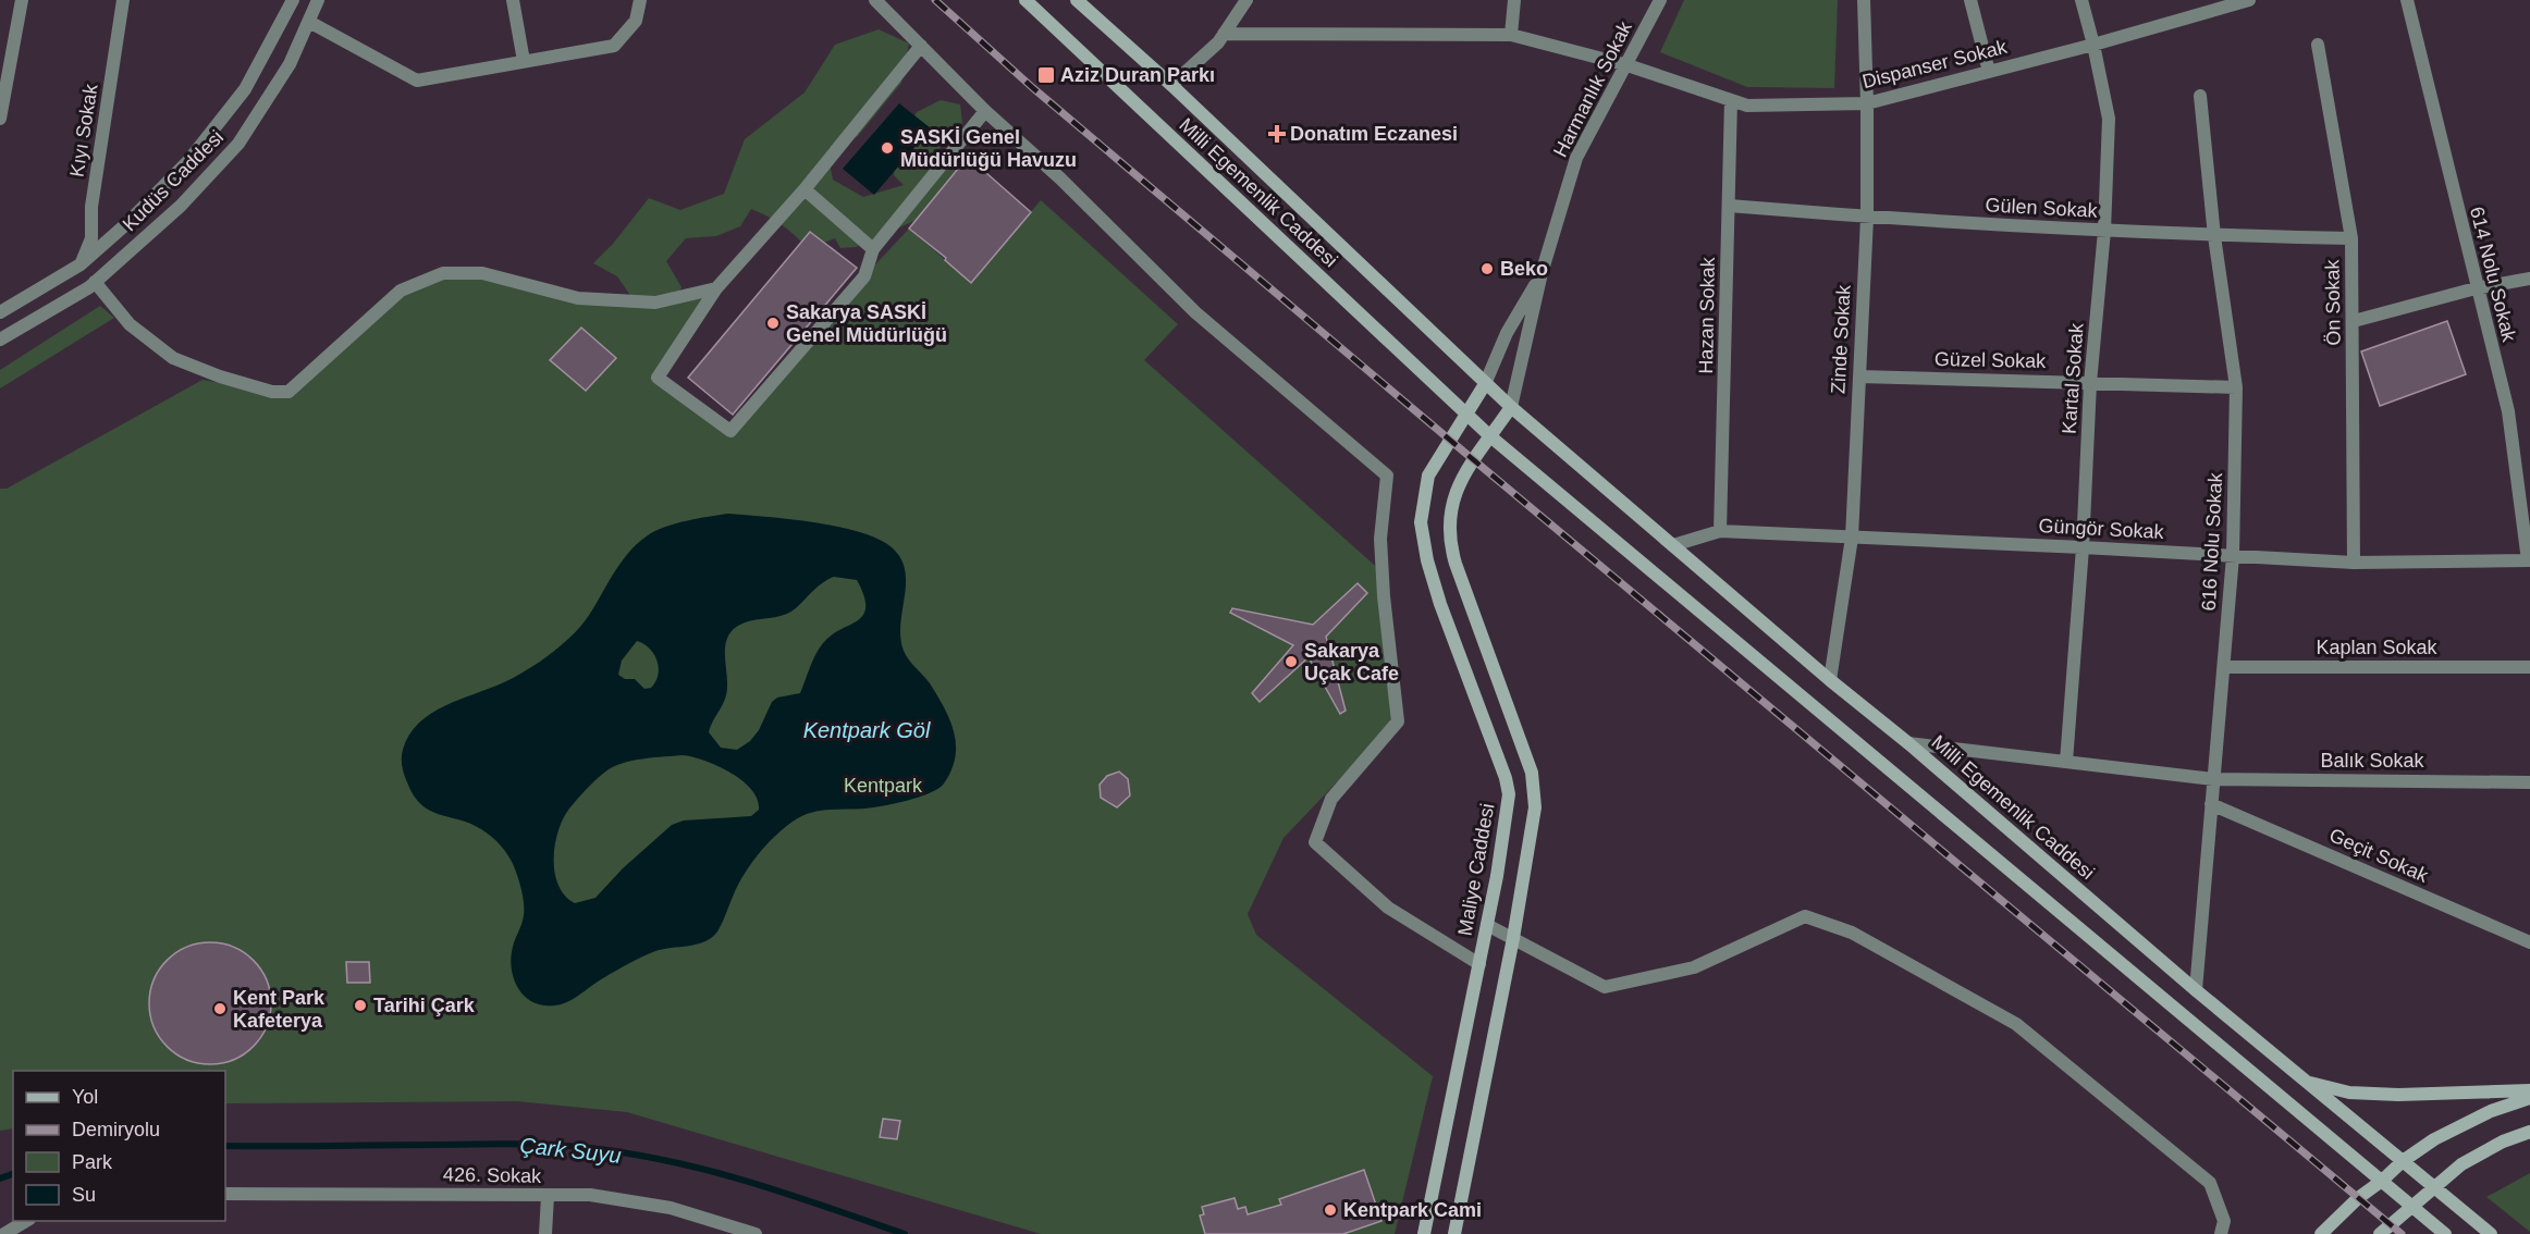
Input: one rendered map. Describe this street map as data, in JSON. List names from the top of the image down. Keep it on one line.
{"streets":{"main road":["Milli Egemenlik Caddesi","Maliye Caddesi"],"street":["Dispanser Sokak","Harmanlık Sokak","Kıyı Sokak","Kudüs Caddesi","Gülen Sokak","614 Nolu Sokak","Ön Sokak","Hazan Sokak","Zinde Sokak","Güzel Sokak","Kartal Sokak","Güngör Sokak","616 Nolu Sokak","Kaplan Sokak","Balık Sokak","Geçit Sokak","426. Sokak"]},"crossings":[["Dispanser Sokak","Harmanlık Sokak"],["Dispanser Sokak","Hazan Sokak"],["Dispanser Sokak","Zinde Sokak"],["Dispanser Sokak","Kartal Sokak"],["Harmanlık Sokak","Milli Egemenlik Caddesi"],["Harmanlık Sokak","Maliye Caddesi"],["Kıyı Sokak","Kudüs Caddesi"],["Milli Egemenlik Caddesi","Zinde Sokak"],["Milli Egemenlik Caddesi","Güngör Sokak"],["Milli Egemenlik Caddesi","616 Nolu Sokak"],["Milli Egemenlik Caddesi","Maliye Caddesi"],["Gülen Sokak","Ön Sokak"],["Gülen Sokak","Hazan Sokak"],["Gülen Sokak","Zinde Sokak"],["Gülen Sokak","Kartal Sokak"],["Gülen Sokak","616 Nolu Sokak"],["614 Nolu Sokak","Güngör Sokak"],["Ön Sokak","Güngör Sokak"],["Hazan Sokak","Güngör Sokak"],["Zinde Sokak","Güzel Sokak"],["Zinde Sokak","Güngör Sokak"],["Güzel Sokak","Kartal Sokak"],["Güzel Sokak","616 Nolu Sokak"],["Kartal Sokak","Güngör Sokak"],["Güngör Sokak","616 Nolu Sokak"],["616 Nolu Sokak","Kaplan Sokak"],["616 Nolu Sokak","Balık Sokak"],["616 Nolu Sokak","Geçit Sokak"]],"water":["Kentpark Göl","Çark Suyu"],"parks":["Kentpark"],"places":{"transit":["Aziz Duran Parkı"],"health":["Donatım Eczanesi"],"other":["SASKİ Genel Müdürlüğü Havuzu","Beko","Sakarya SASKİ Genel Müdürlüğü","Sakarya Uçak Cafe","Tarihi Çark","Kent Park Kafeterya","Kentpark Cami"]},"legend":["Yol","Demiryolu","Park","Su"]}
